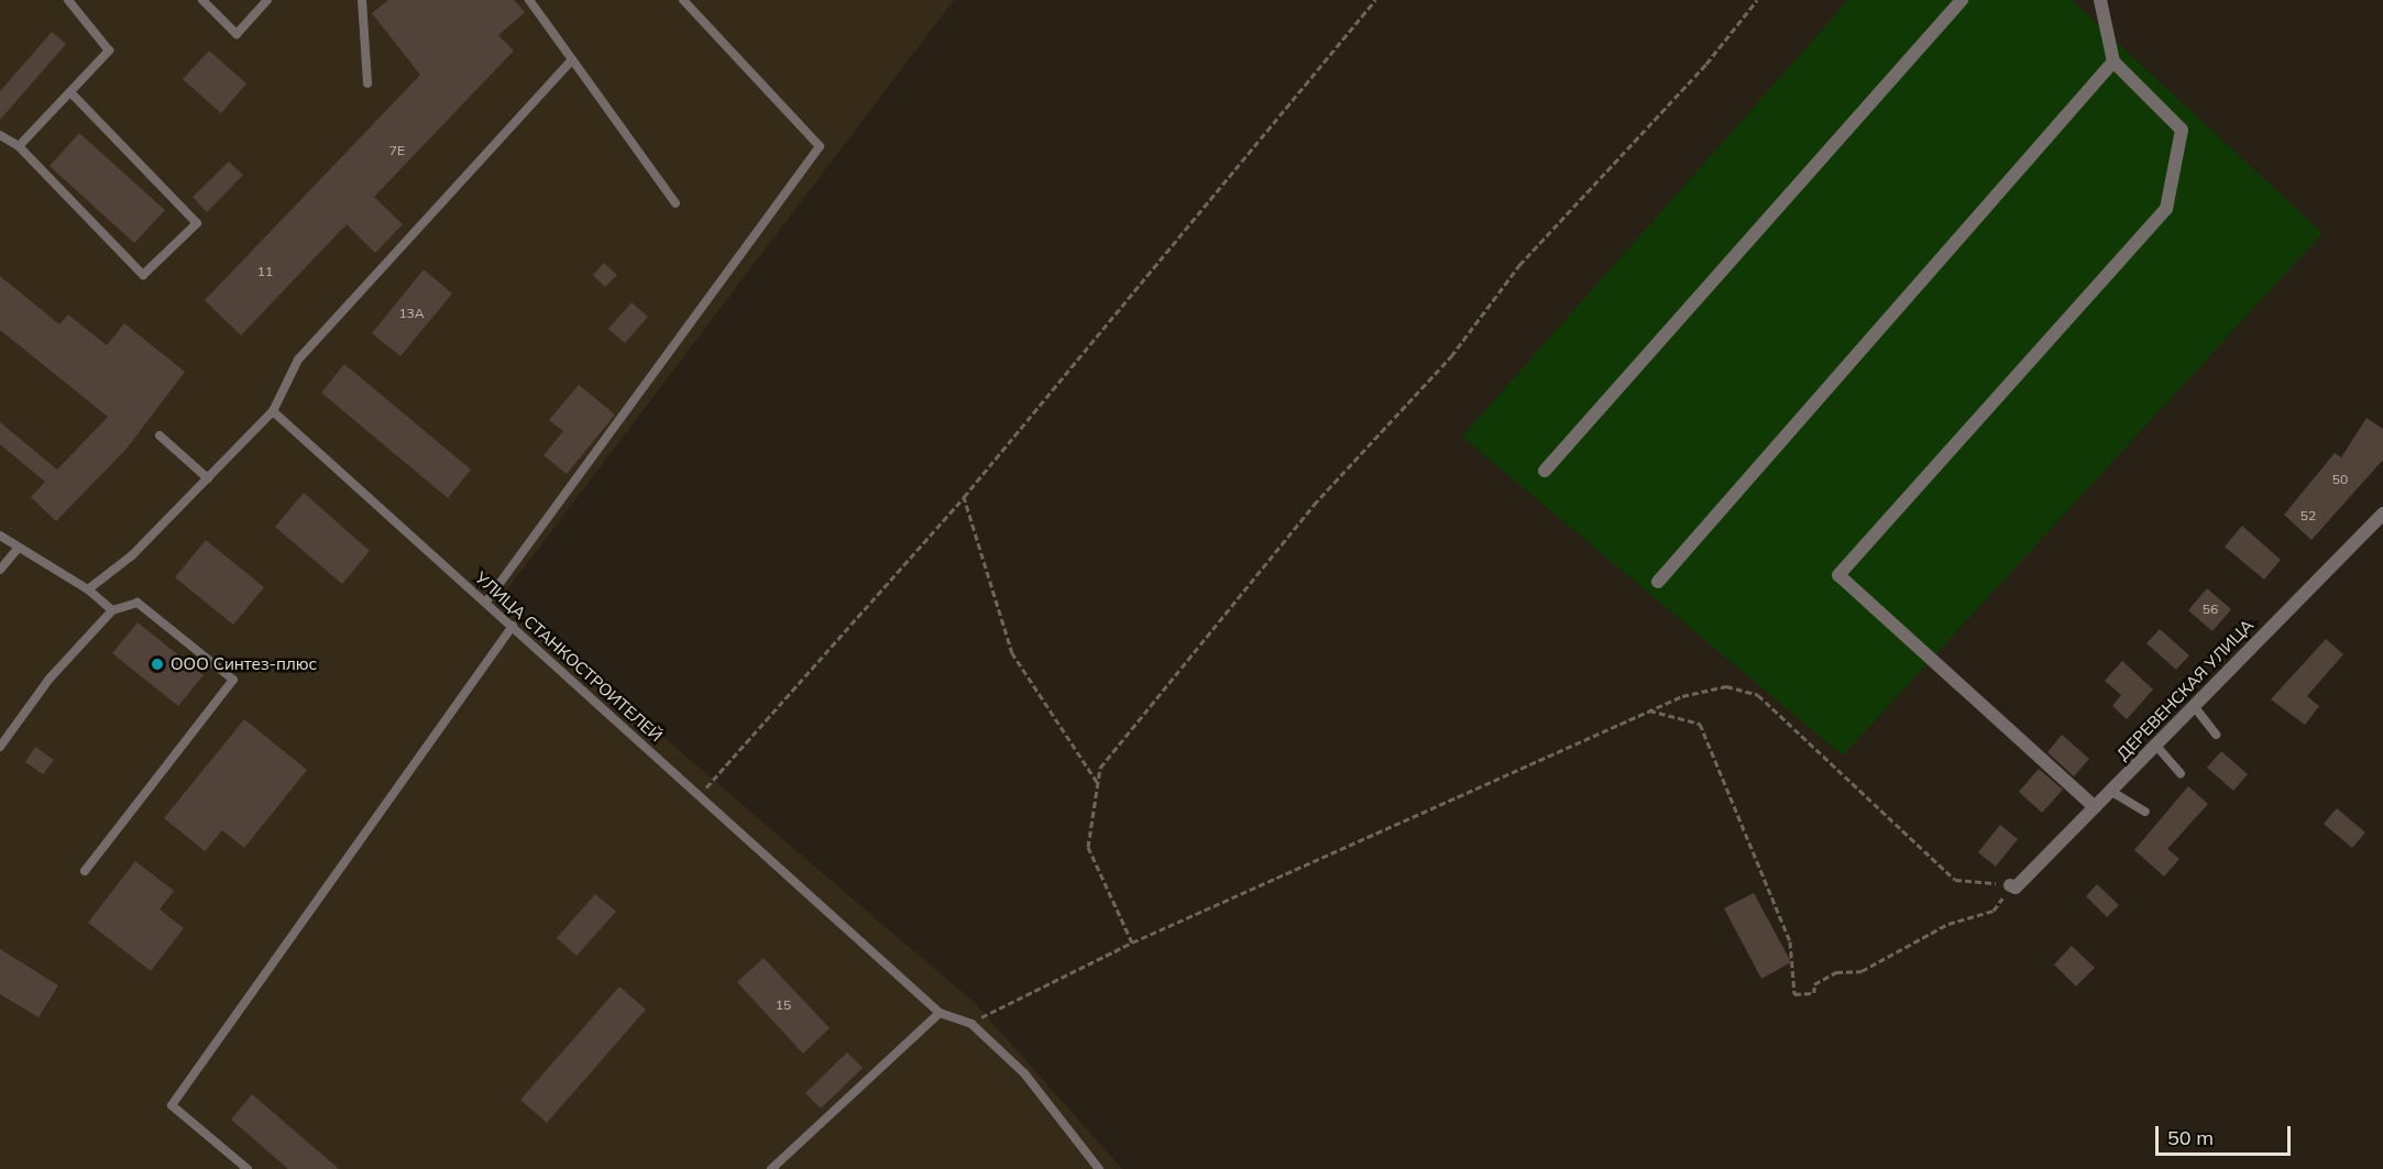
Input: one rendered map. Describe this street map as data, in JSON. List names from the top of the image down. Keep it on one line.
{"streets":{"street":["ДЕРЕВЕНСКАЯ УЛИЦА"],"lane":["УЛИЦА СТАНКОСТРОИТЕЛЕЙ"]},"places":["ООО Синтез-плюс"],"house_numbers":["7Е","11","13А","50","52","56","15"],"scale_bar":"50 m"}
